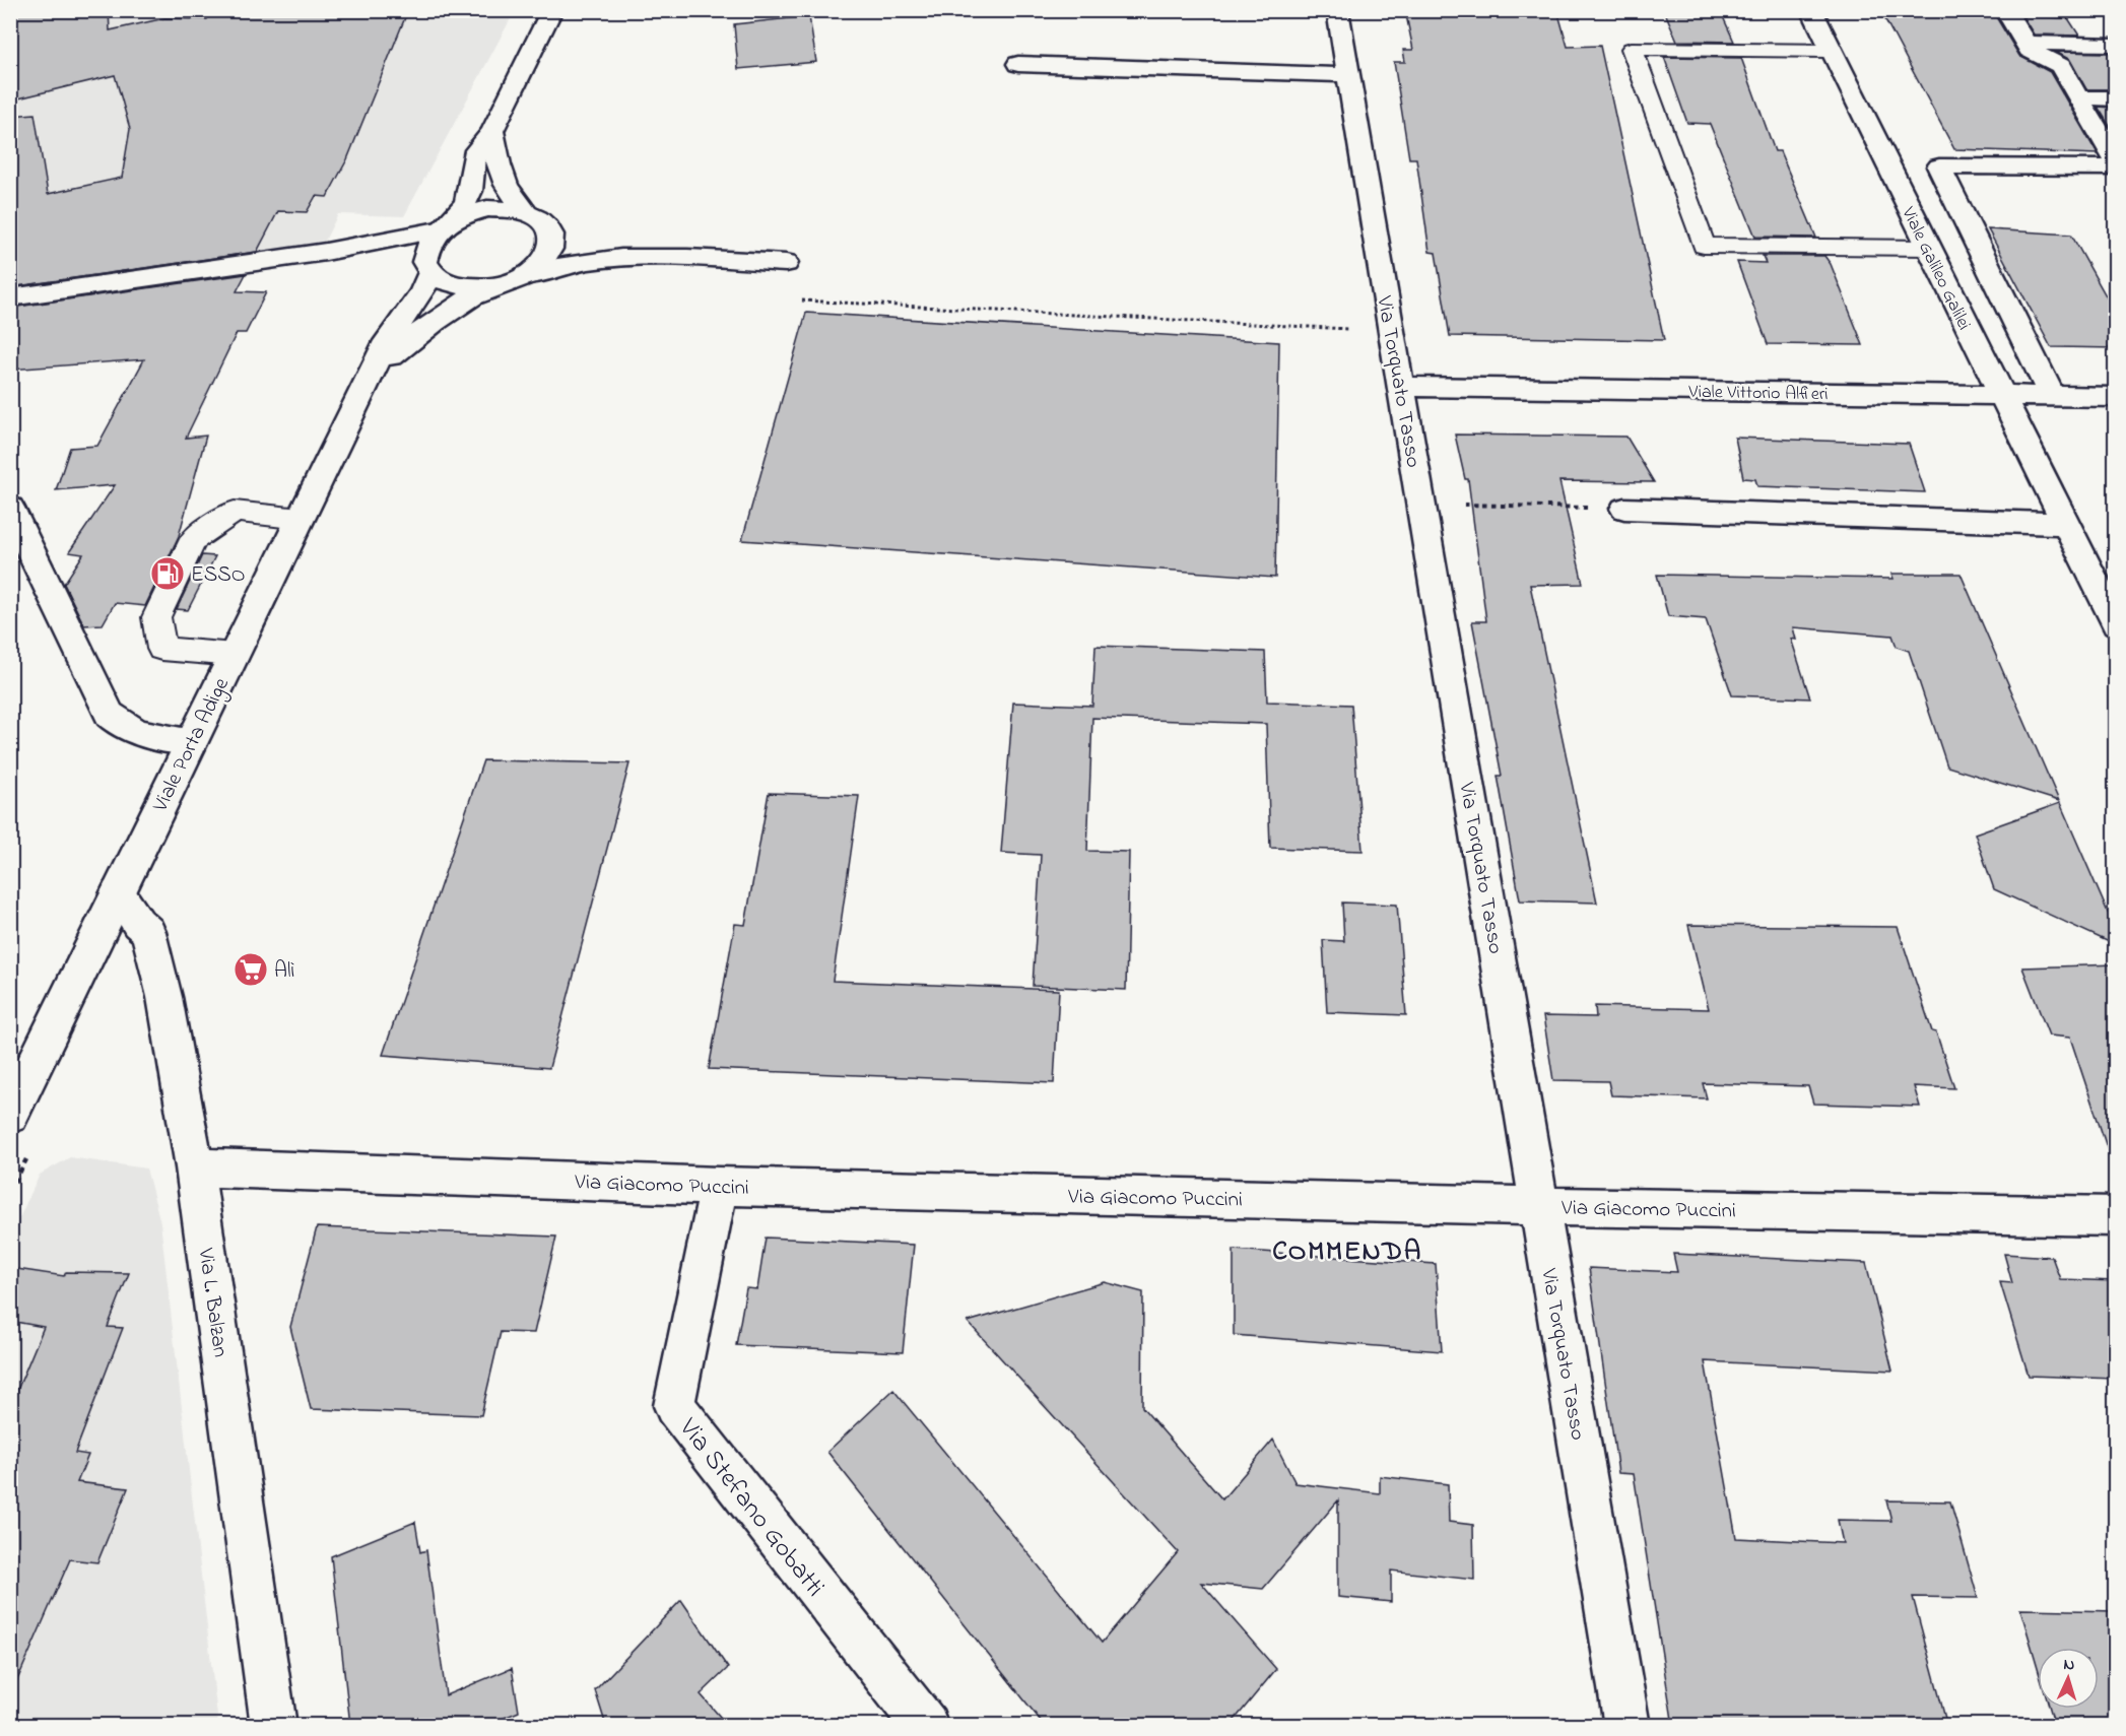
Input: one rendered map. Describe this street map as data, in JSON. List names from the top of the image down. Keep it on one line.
{"streets":{"street":["Viale Galileo Galilei","Via Torquato Tasso","Viale Vittorio Alfieri","Viale Porta Adige","Via Giacomo Puccini","Via L. Balzan","Via Stefano Gobatti"]},"crossings":[["Viale Galileo Galilei","Viale Vittorio Alfieri"],["Via Torquato Tasso","Viale Vittorio Alfieri"],["Via Torquato Tasso","Via Giacomo Puccini"],["Viale Porta Adige","Via L. Balzan"],["Via Giacomo Puccini","Via L. Balzan"],["Via Giacomo Puccini","Via Stefano Gobatti"]],"districts":["COMMENDA"],"places":{"fuel station":["ESSO"],"supermarket":["Alì"]},"north":"top"}
